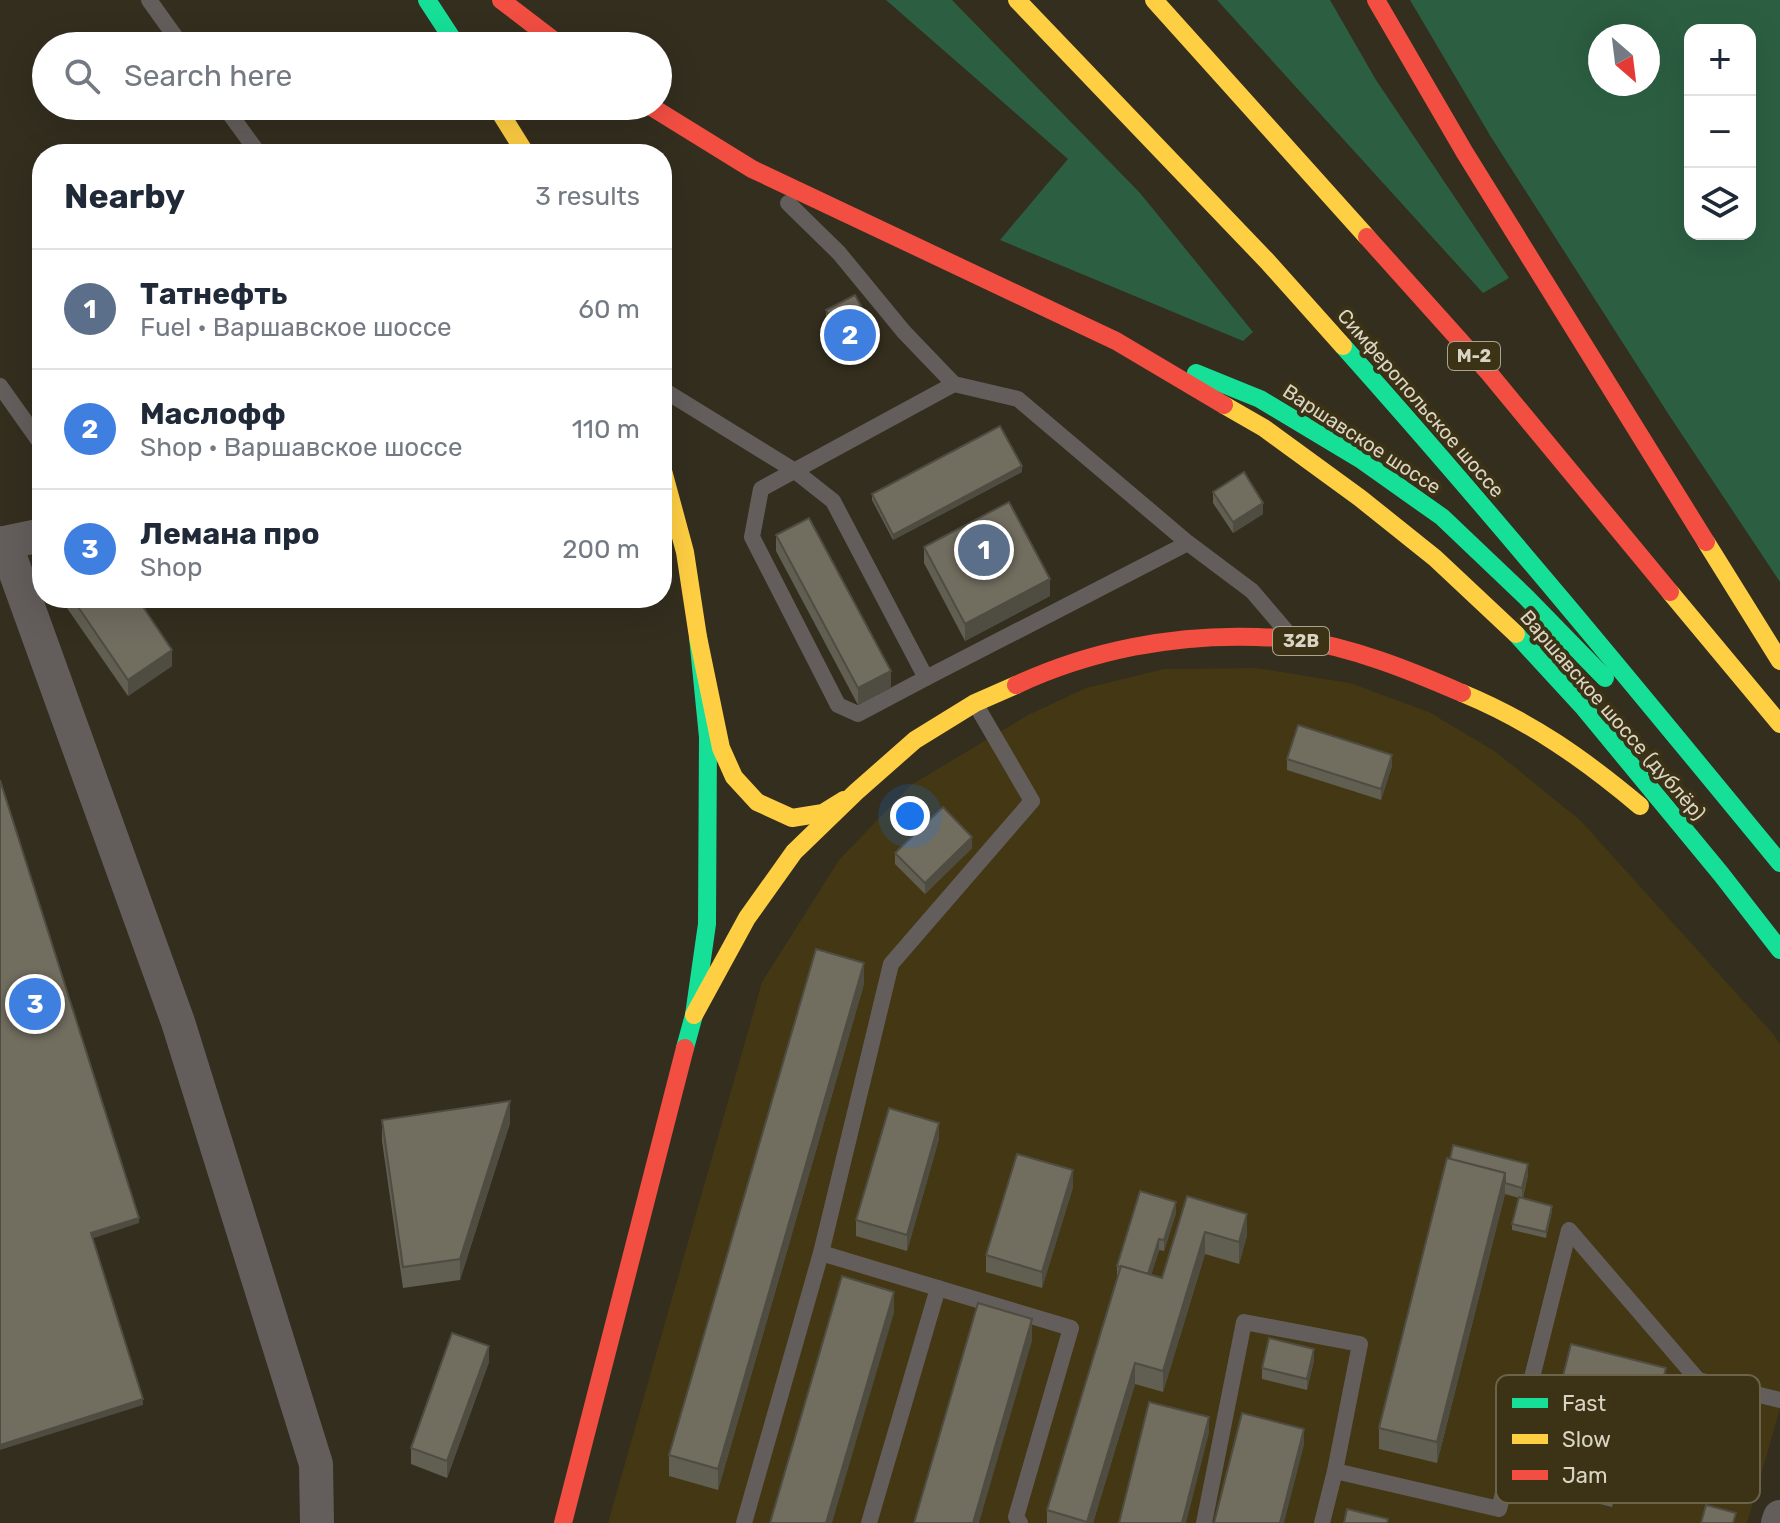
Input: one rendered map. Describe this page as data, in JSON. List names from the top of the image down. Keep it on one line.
{"streets":{"main road":["М-2","Симферопольское шоссе","Варшавское шоссе","32B","Варшавское шоссе (дублёр)"]},"crossings":[["Симферопольское шоссе","Варшавское шоссе"],["Варшавское шоссе","Варшавское шоссе (дублёр)"],["32B","Варшавское шоссе (дублёр)"]],"legend":["Fast","Slow","Jam"],"north":"bottom right","page":{"map_buttons":["+","−"],"search":"Search here","heading":["Nearby","3 results"],"list":[{"mark":"1","name":"Татнефть","note":"Fuel · Варшавское шоссе","value":"60 m"},{"mark":"2","name":"Маслофф","note":"Shop · Варшавское шоссе","value":"110 m"},{"mark":"3","name":"Лемана про","note":"Shop","value":"200 m"}],"pins":["2","1","3"]}}
